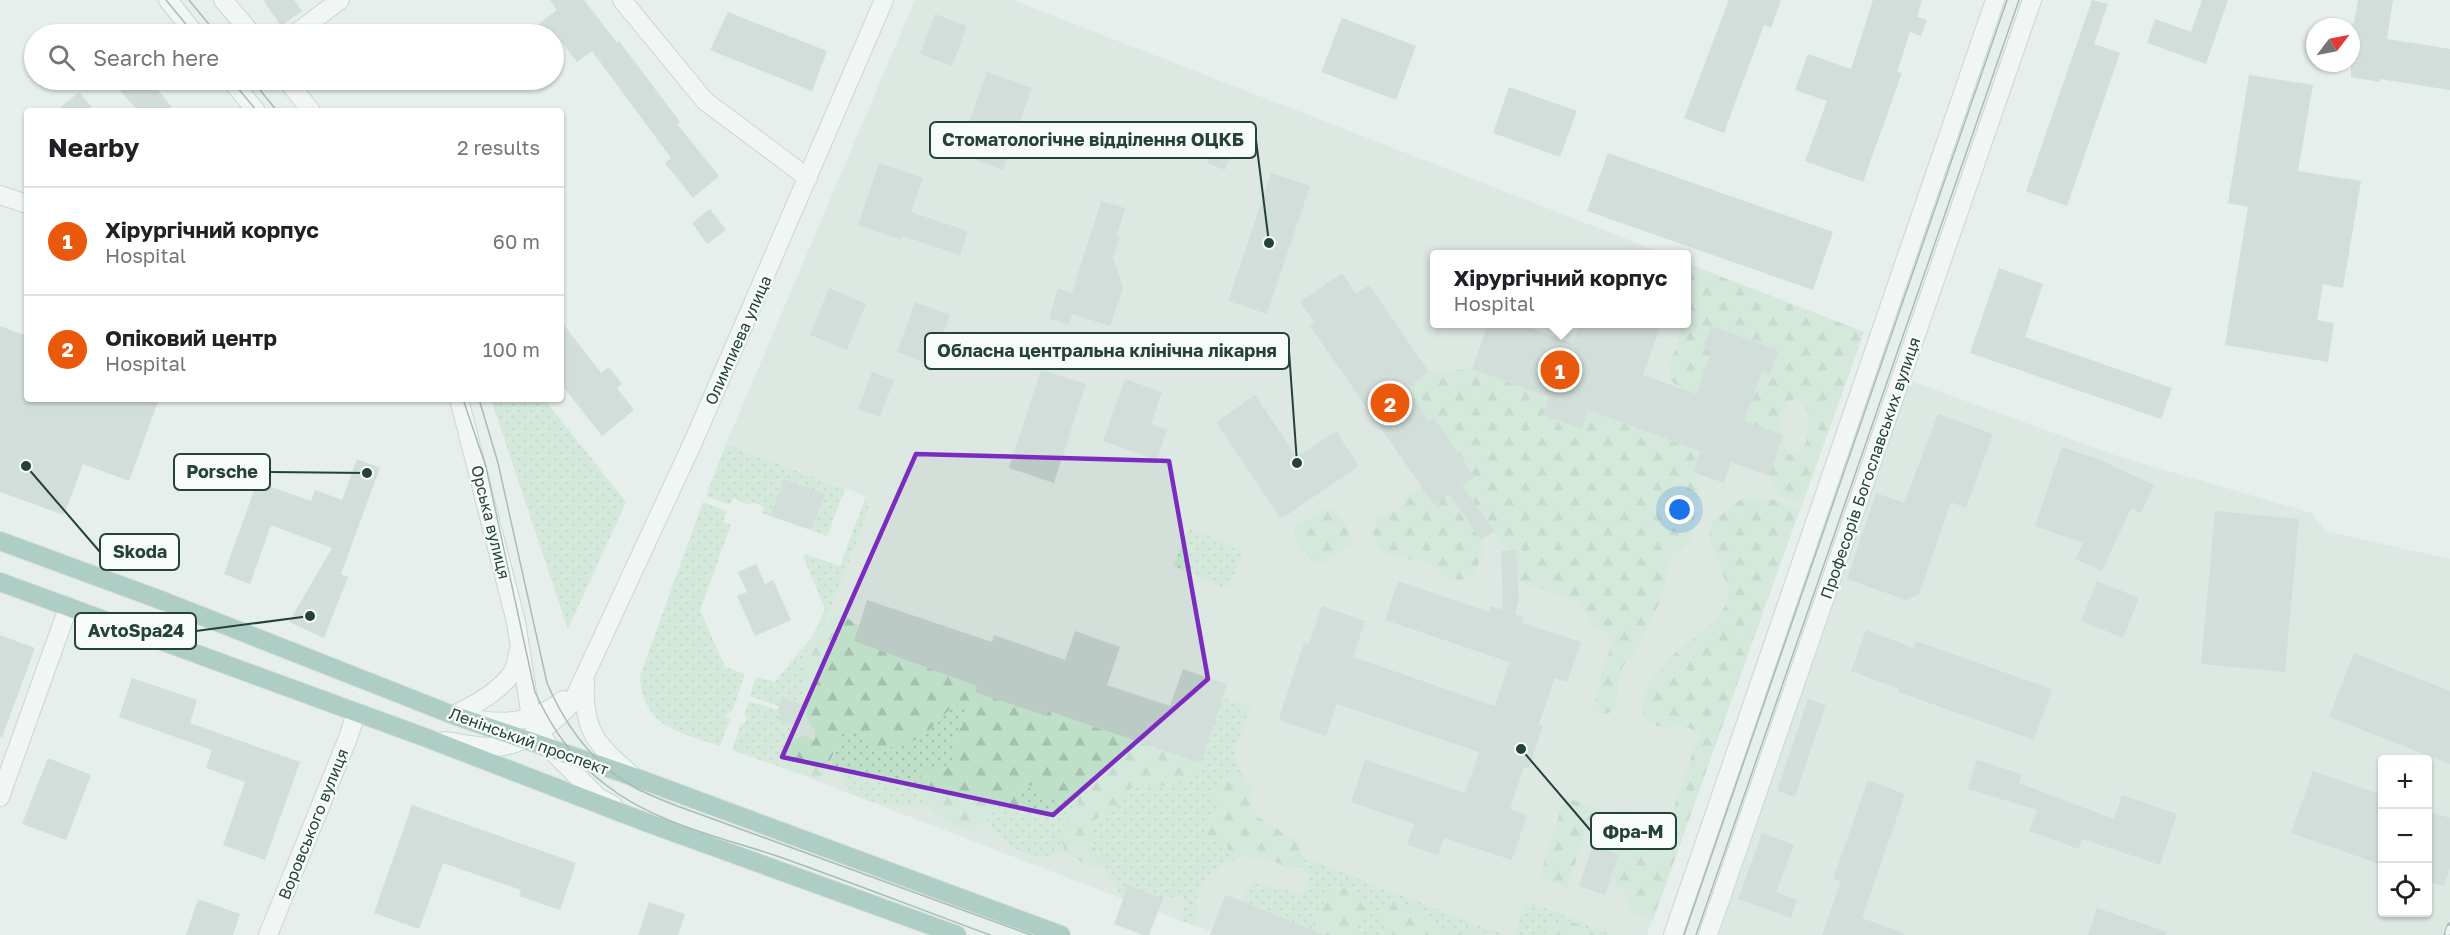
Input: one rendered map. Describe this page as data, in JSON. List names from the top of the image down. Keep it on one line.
{"streets":{"main road":["Ленінський проспект"],"street":["Олимпиева улица","Професорів Богославських вулиця","Орська вулиця","Воровського вулиця"]},"crossings":[["Ленінський проспект","Воровського вулиця"]],"places":["Стоматологічне відділення ОЦКБ","Обласна центральна клінічна лікарня","Skoda","Porsche","AvtoSpa24","Фра-М"],"north":"top right","page":{"search":"Search here","heading":["Nearby","2 results"],"list":[{"mark":"1","name":"Хірургічний корпус","note":"Hospital","value":"60 m"},{"mark":"2","name":"Опіковий центр","note":"Hospital","value":"100 m"}],"popup":["Хірургічний корпус","Hospital"],"pins":["1","2"],"map_buttons":["+","−"]}}
